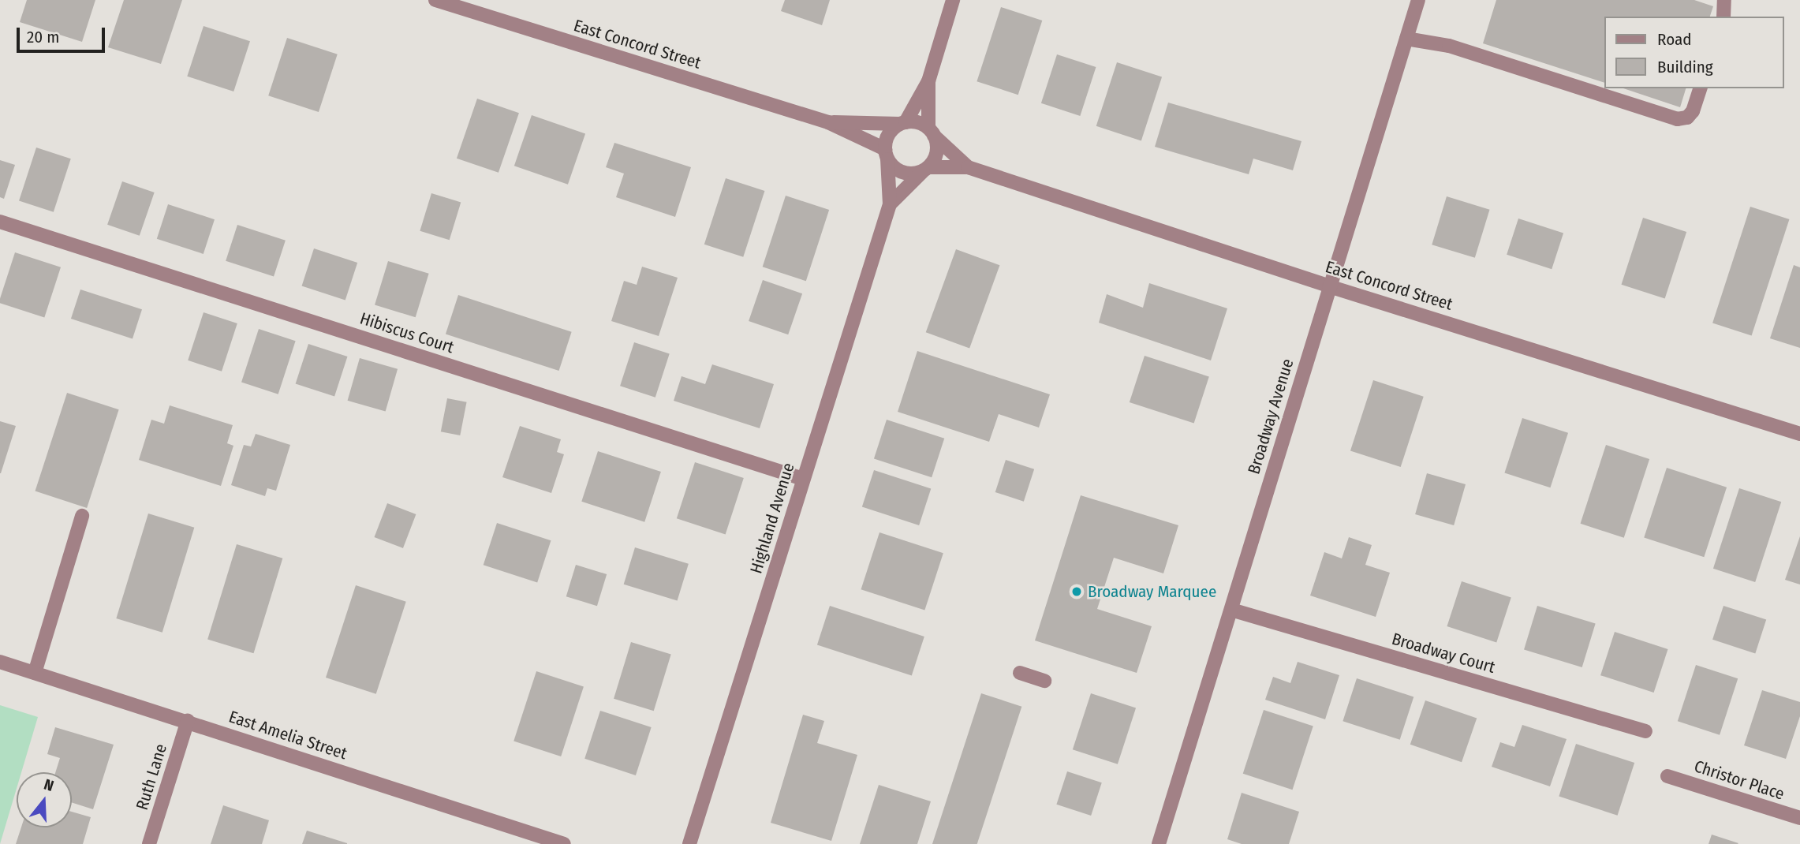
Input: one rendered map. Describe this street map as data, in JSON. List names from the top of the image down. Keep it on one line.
{"streets":{"street":["East Concord Street","Hibiscus Court","Broadway Avenue","Highland Avenue","Broadway Court","East Amelia Street","Ruth Lane","Christor Place"]},"crossings":[["East Concord Street","Broadway Avenue"],["East Concord Street","Highland Avenue"],["Hibiscus Court","Highland Avenue"],["Broadway Avenue","Broadway Court"],["East Amelia Street","Ruth Lane"]],"places":["Broadway Marquee"],"legend":["Road","Building"],"scale_bar":"20 m","north":"top"}
